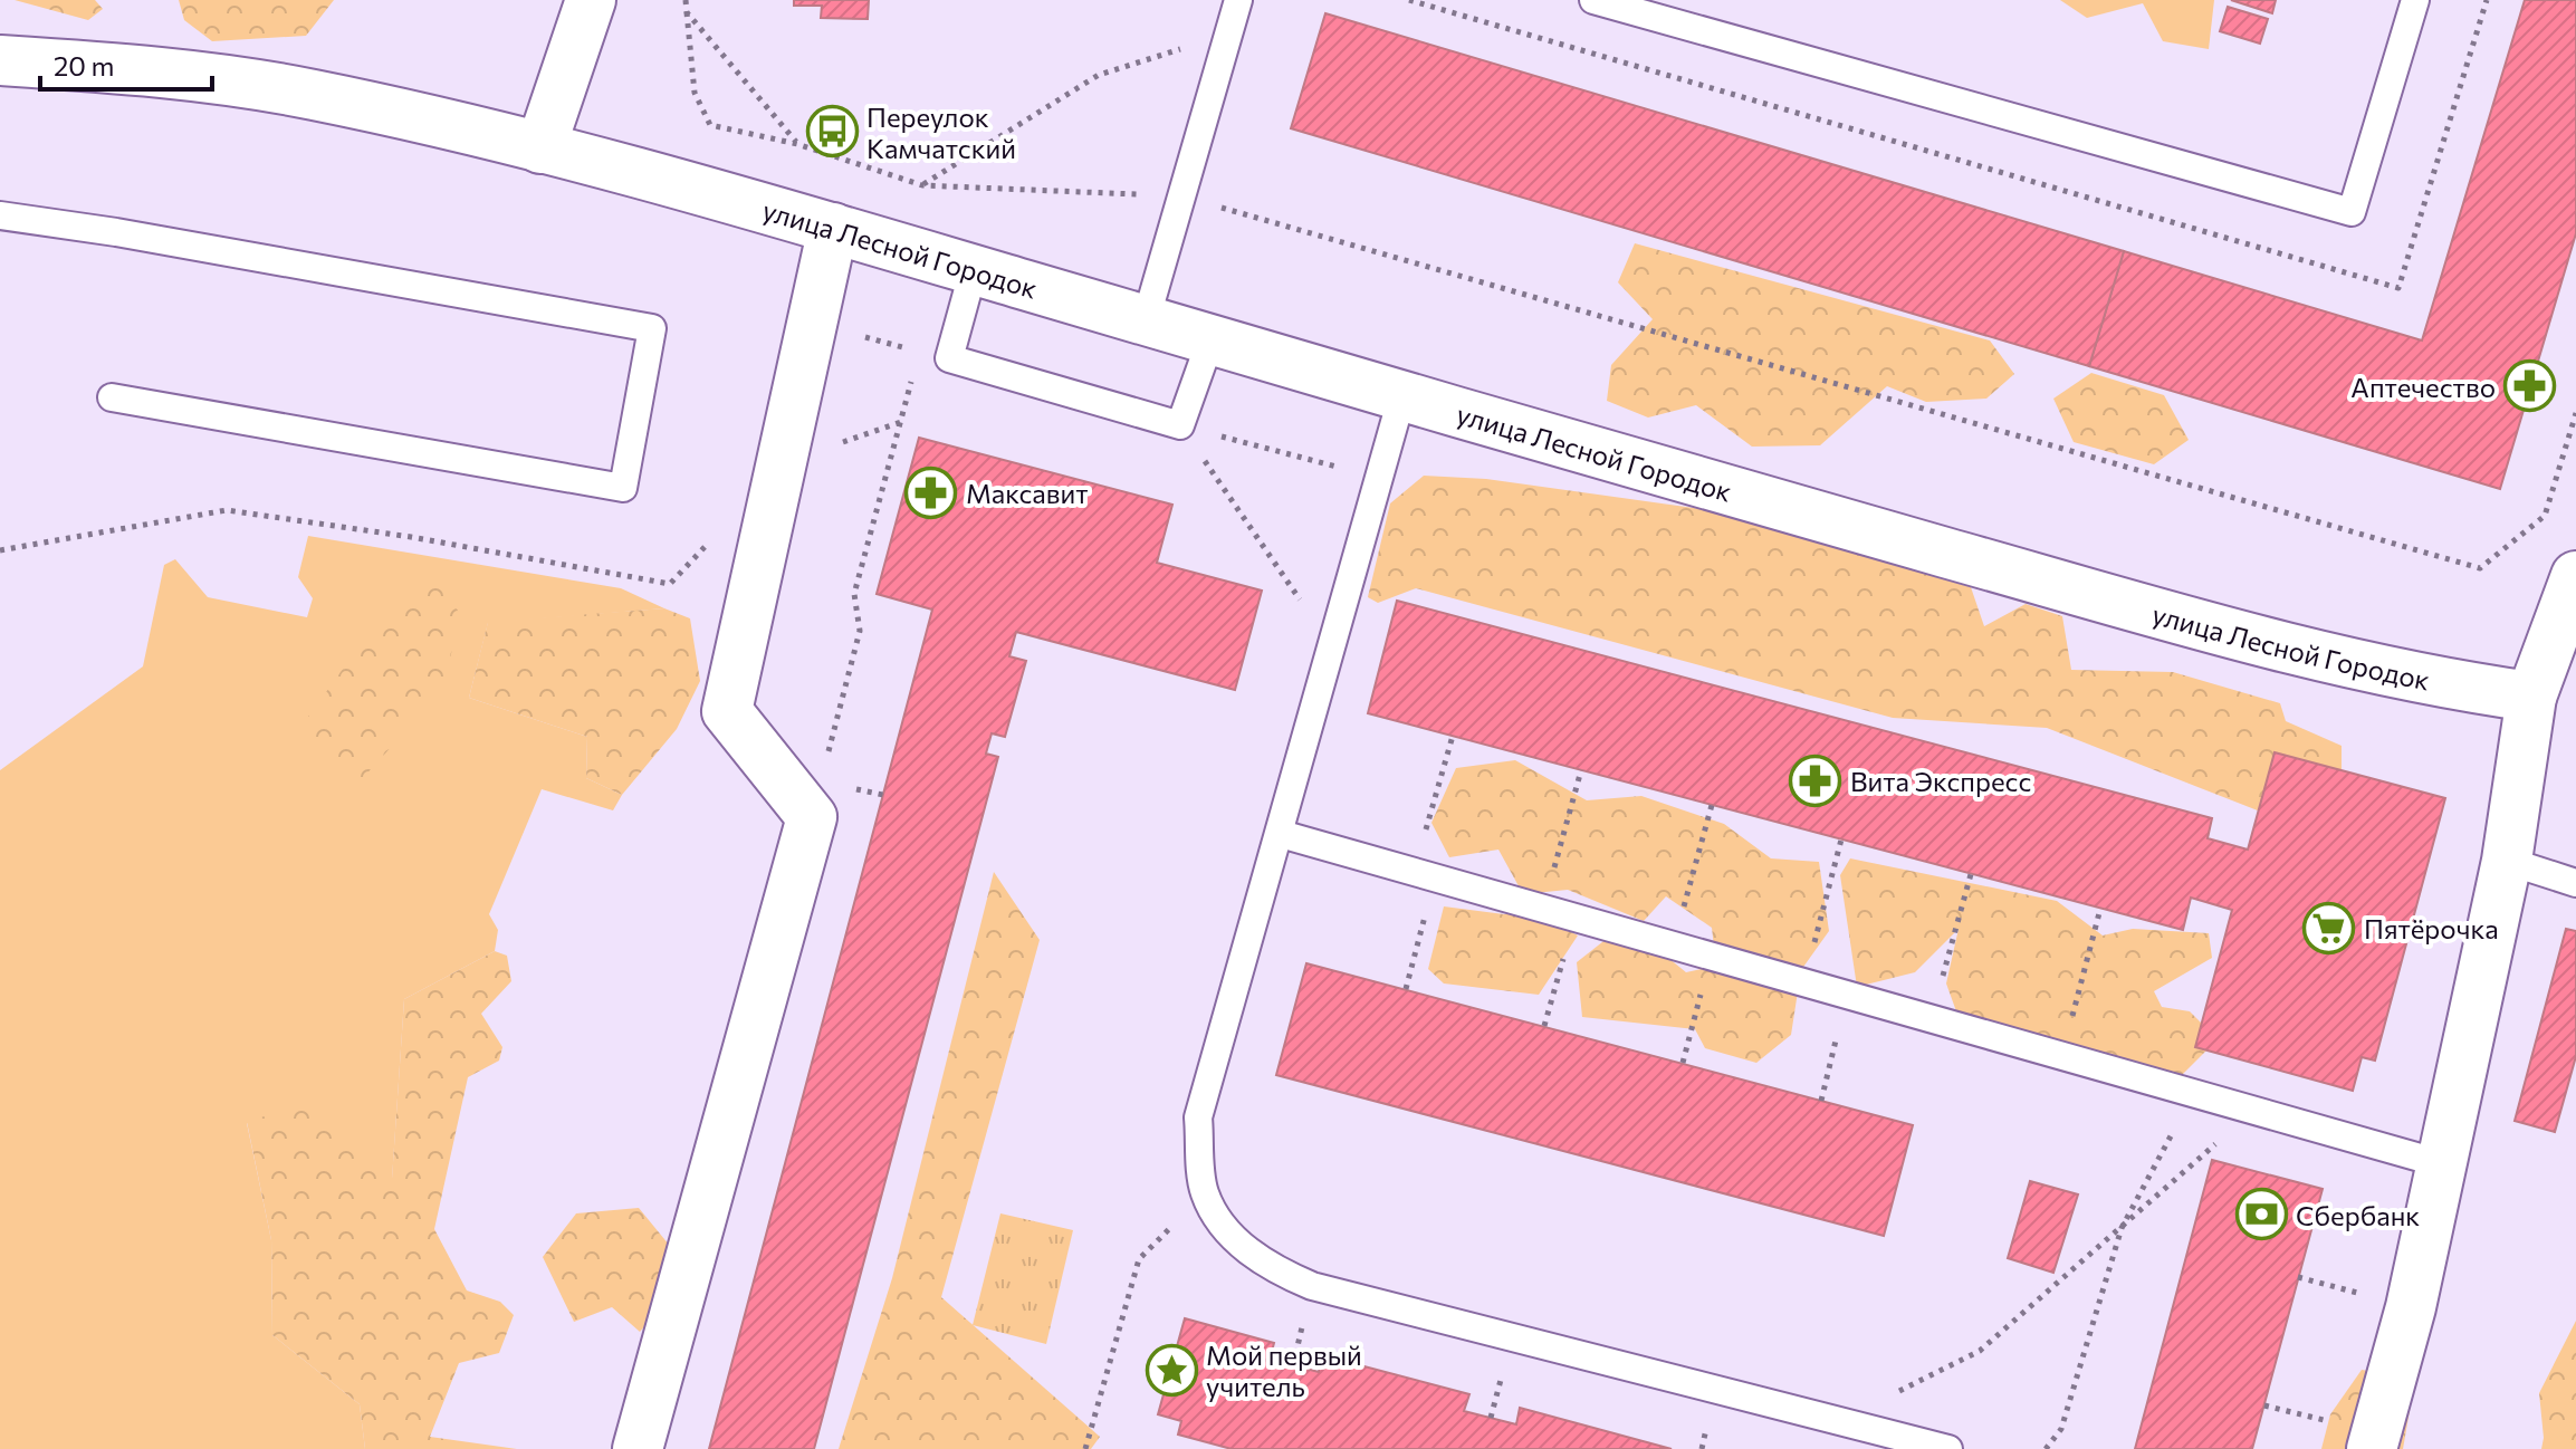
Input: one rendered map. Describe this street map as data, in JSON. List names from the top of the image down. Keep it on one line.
{"streets":{"street":["улица Лесной Городок"]},"places":{"bus stop":["Переулок Камчатский"],"pharmacy":["Аптечество","Максавит","Вита Экспресс"],"supermarket":["Пятёрочка"],"bank":["Сбербанк"],"place":["Мой первый учитель"]},"scale_bar":"20 m"}
